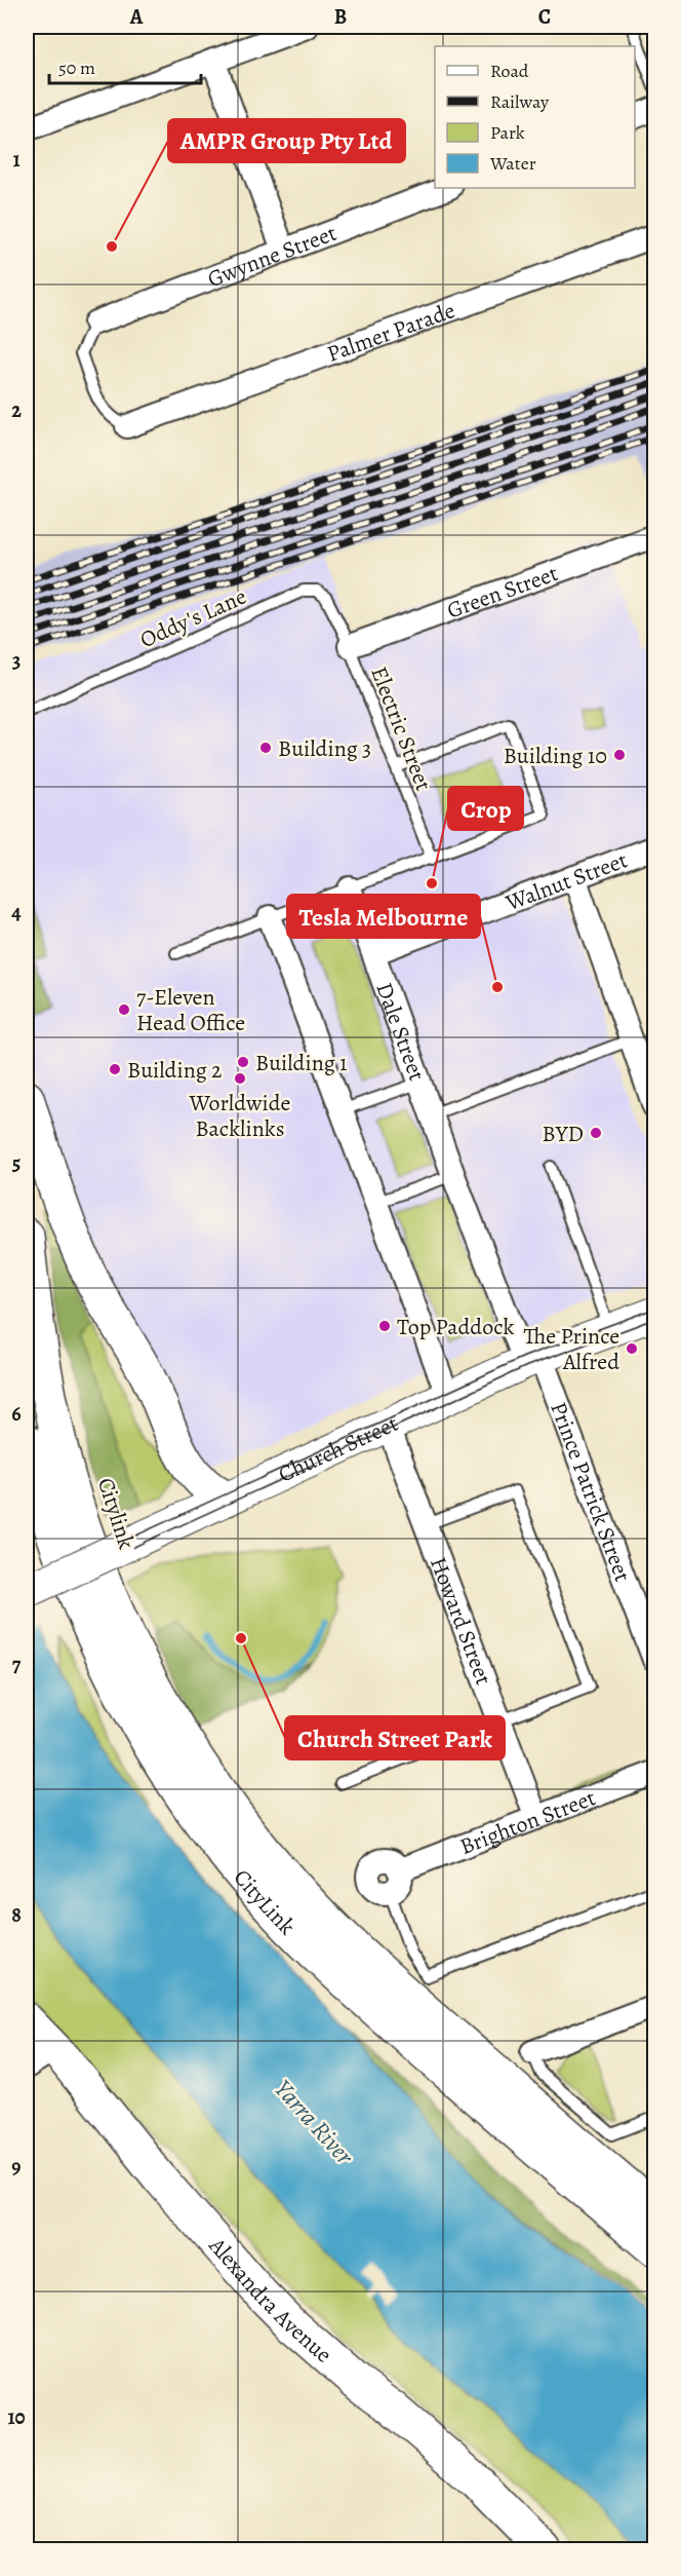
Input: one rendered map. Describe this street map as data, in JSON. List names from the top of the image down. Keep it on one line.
{"streets":{"main road":["Church Street","CityLink","Alexandra Avenue"],"street":["Gwynne Street","Palmer Parade","Green Street","Walnut Street","Dale Street","Prince Patrick Street","Howard Street","Brighton Street"],"lane":["Oddy's Lane","Electric Street"]},"crossings":[["Green Street","Oddy's Lane"],["Green Street","Electric Street"],["Oddy's Lane","Electric Street"],["Walnut Street","Dale Street"],["Dale Street","Church Street"],["Dale Street","Prince Patrick Street"],["Church Street","Prince Patrick Street"],["Church Street","Howard Street"],["Howard Street","Brighton Street"]],"water":["Yarra River"],"places":["AMPR Group Pty Ltd","Building 3","Building 10","Crop","Tesla Melbourne","7-Eleven Head Office","Building 1","Building 2","Worldwide Backlinks","BYD","Top Paddock","The Prince Alfred","Church Street Park"],"legend":["Road","Railway","Park","Water"],"scale_bar":"50 m","grid":{"columns":["A","B","C"],"rows":["1","2","3","4","5","6","7","8","9","10"]}}
